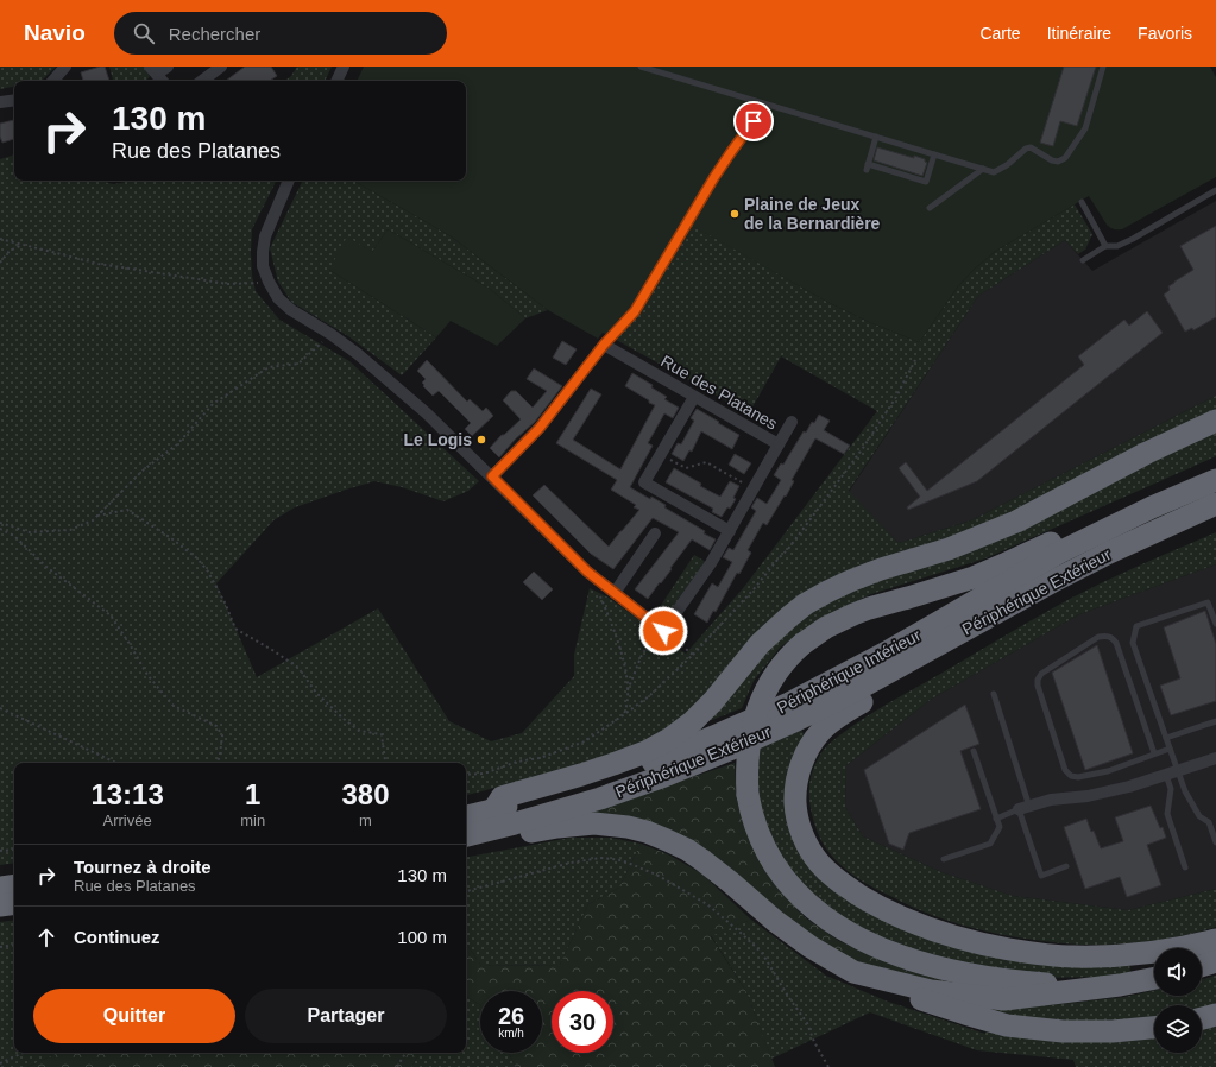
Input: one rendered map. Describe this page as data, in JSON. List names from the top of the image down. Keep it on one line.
{"streets":{"highway":["Périphérique Extérieur","Périphérique Intérieur"],"street":["Rue des Platanes"]},"places":["Plaine de Jeux de la Bernardière","Le Logis"],"page":{"header":"Navio","search":"Rechercher","nav":["Carte","Itinéraire","Favoris"],"turn":["130 m","Rue des Platanes"],"eta":["13:13","Arrivée","1","min","380","m"],"list":[{"name":"Tournez à droite","note":"Rue des Platanes","value":"130 m"},{"name":"Continuez","value":"100 m"}],"buttons":["Quitter","Partager"],"speed":"26 km/h","limit":"30"}}
